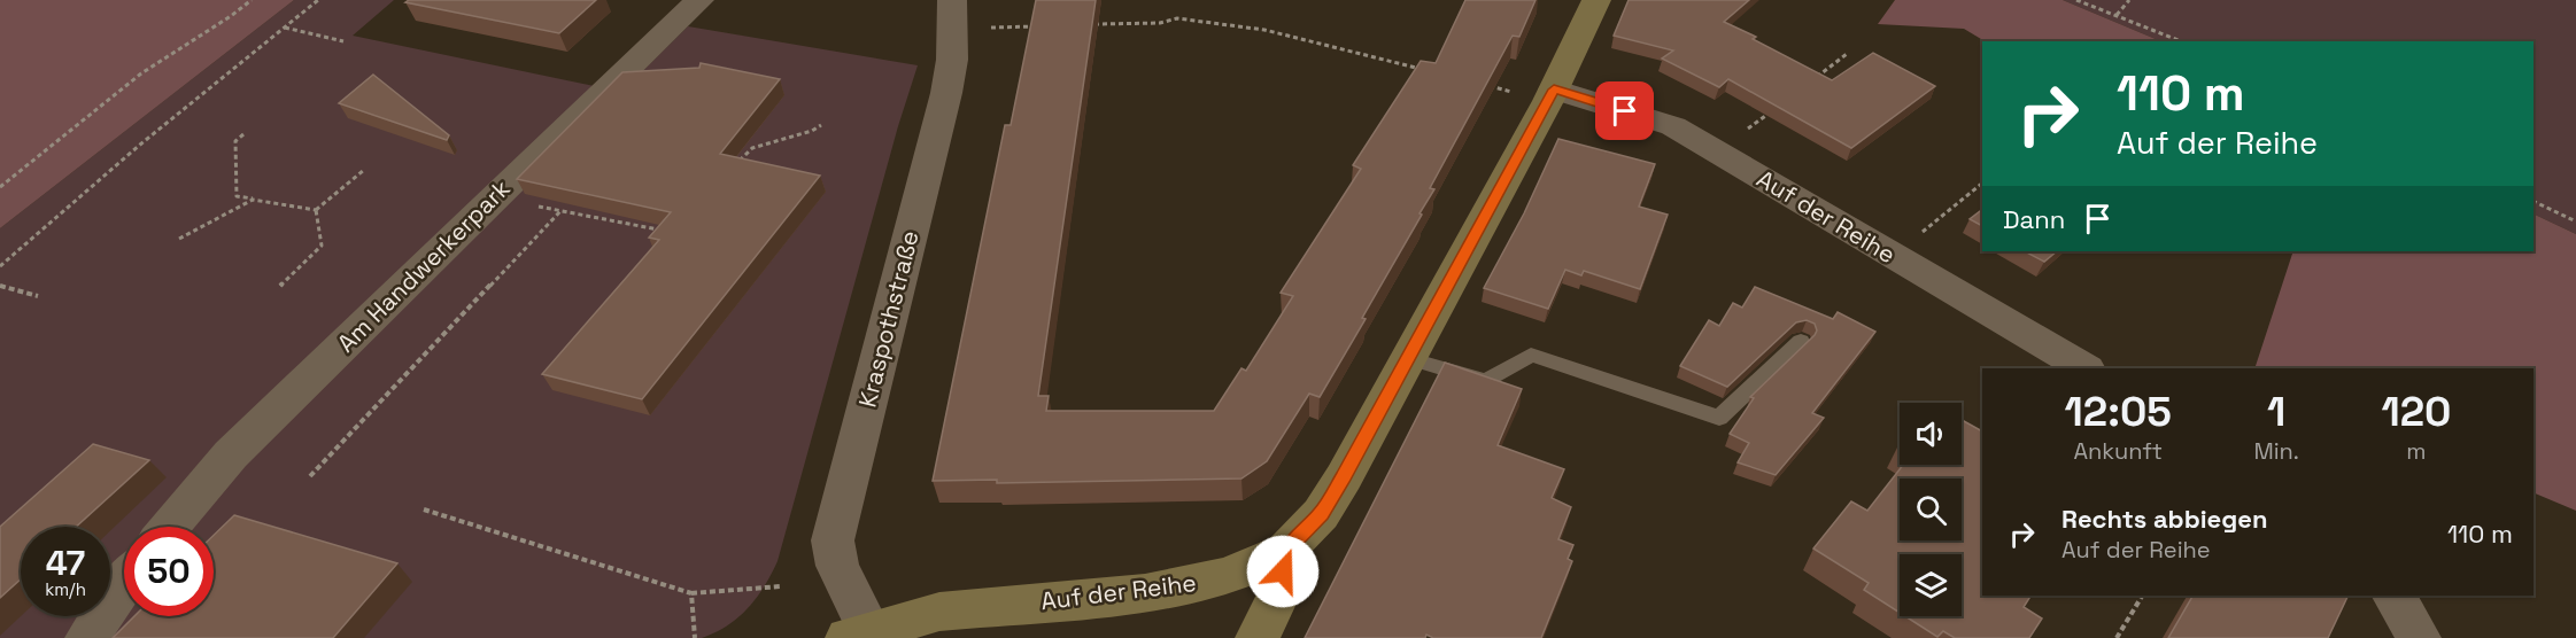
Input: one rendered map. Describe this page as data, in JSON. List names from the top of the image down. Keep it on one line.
{"streets":{"main road":["Auf der Reihe"],"street":["Am Handwerkerpark","Kraspothstraße"]},"crossings":[["Auf der Reihe","Kraspothstraße"]],"page":{"turn":["110 m","Auf der Reihe"],"then":"Dann","eta":["12:05","Ankunft","1","Min.","120","m"],"list":[{"name":"Rechts abbiegen","note":"Auf der Reihe","value":"110 m"}],"speed":"47 km/h","limit":"50"}}
